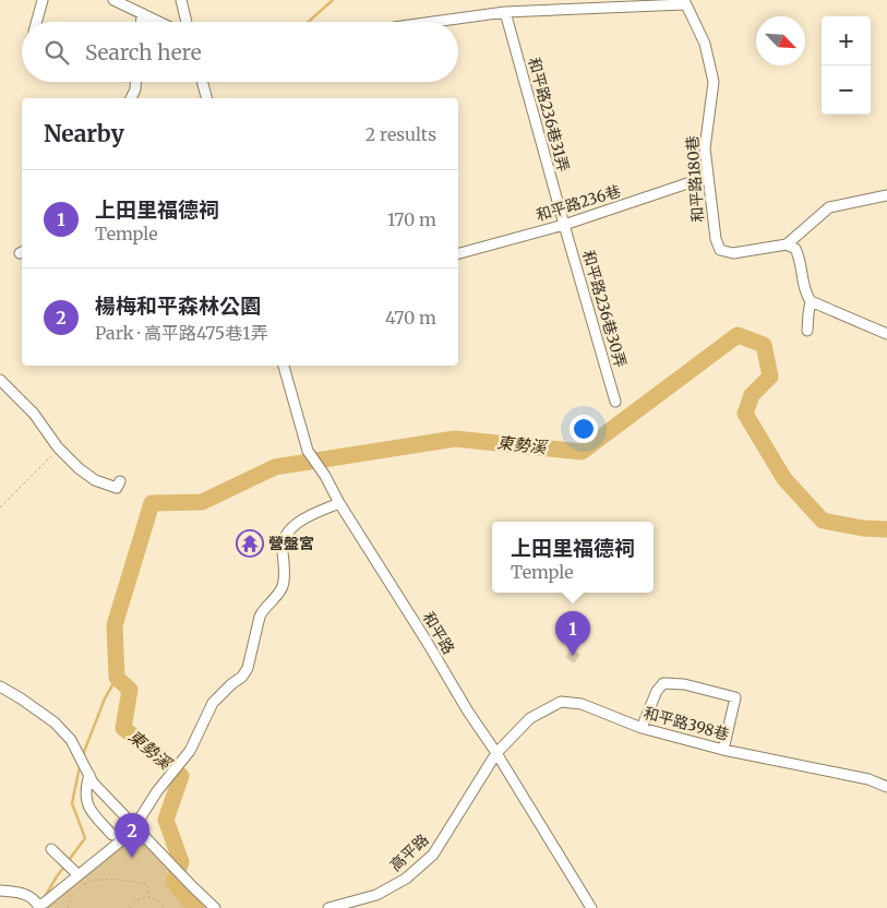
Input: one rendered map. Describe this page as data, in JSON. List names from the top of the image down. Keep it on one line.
{"streets":{"street":["和平路236巷31弄","和平路180巷","和平路236巷","和平路236巷30弄","和平路","和平路398巷","高平路"]},"crossings":[["和平路236巷31弄","和平路180巷"],["和平路236巷31弄","和平路236巷"],["和平路236巷31弄","和平路236巷30弄"],["和平路180巷","和平路236巷"],["和平路236巷","和平路236巷30弄"],["和平路","和平路398巷"],["和平路","高平路"],["和平路398巷","高平路"]],"water":["東勢溪"],"places":{"temple":["營盤宮"]},"north":"bottom right","page":{"map_buttons":["+","−"],"search":"Search here","heading":["Nearby","2 results"],"list":[{"mark":"1","name":"上田里福德祠","note":"Temple","value":"170 m"},{"mark":"2","name":"楊梅和平森林公園","note":"Park · 高平路475巷1弄","value":"470 m"}],"popup":["上田里福德祠","Temple"],"pins":["1","2"]}}
